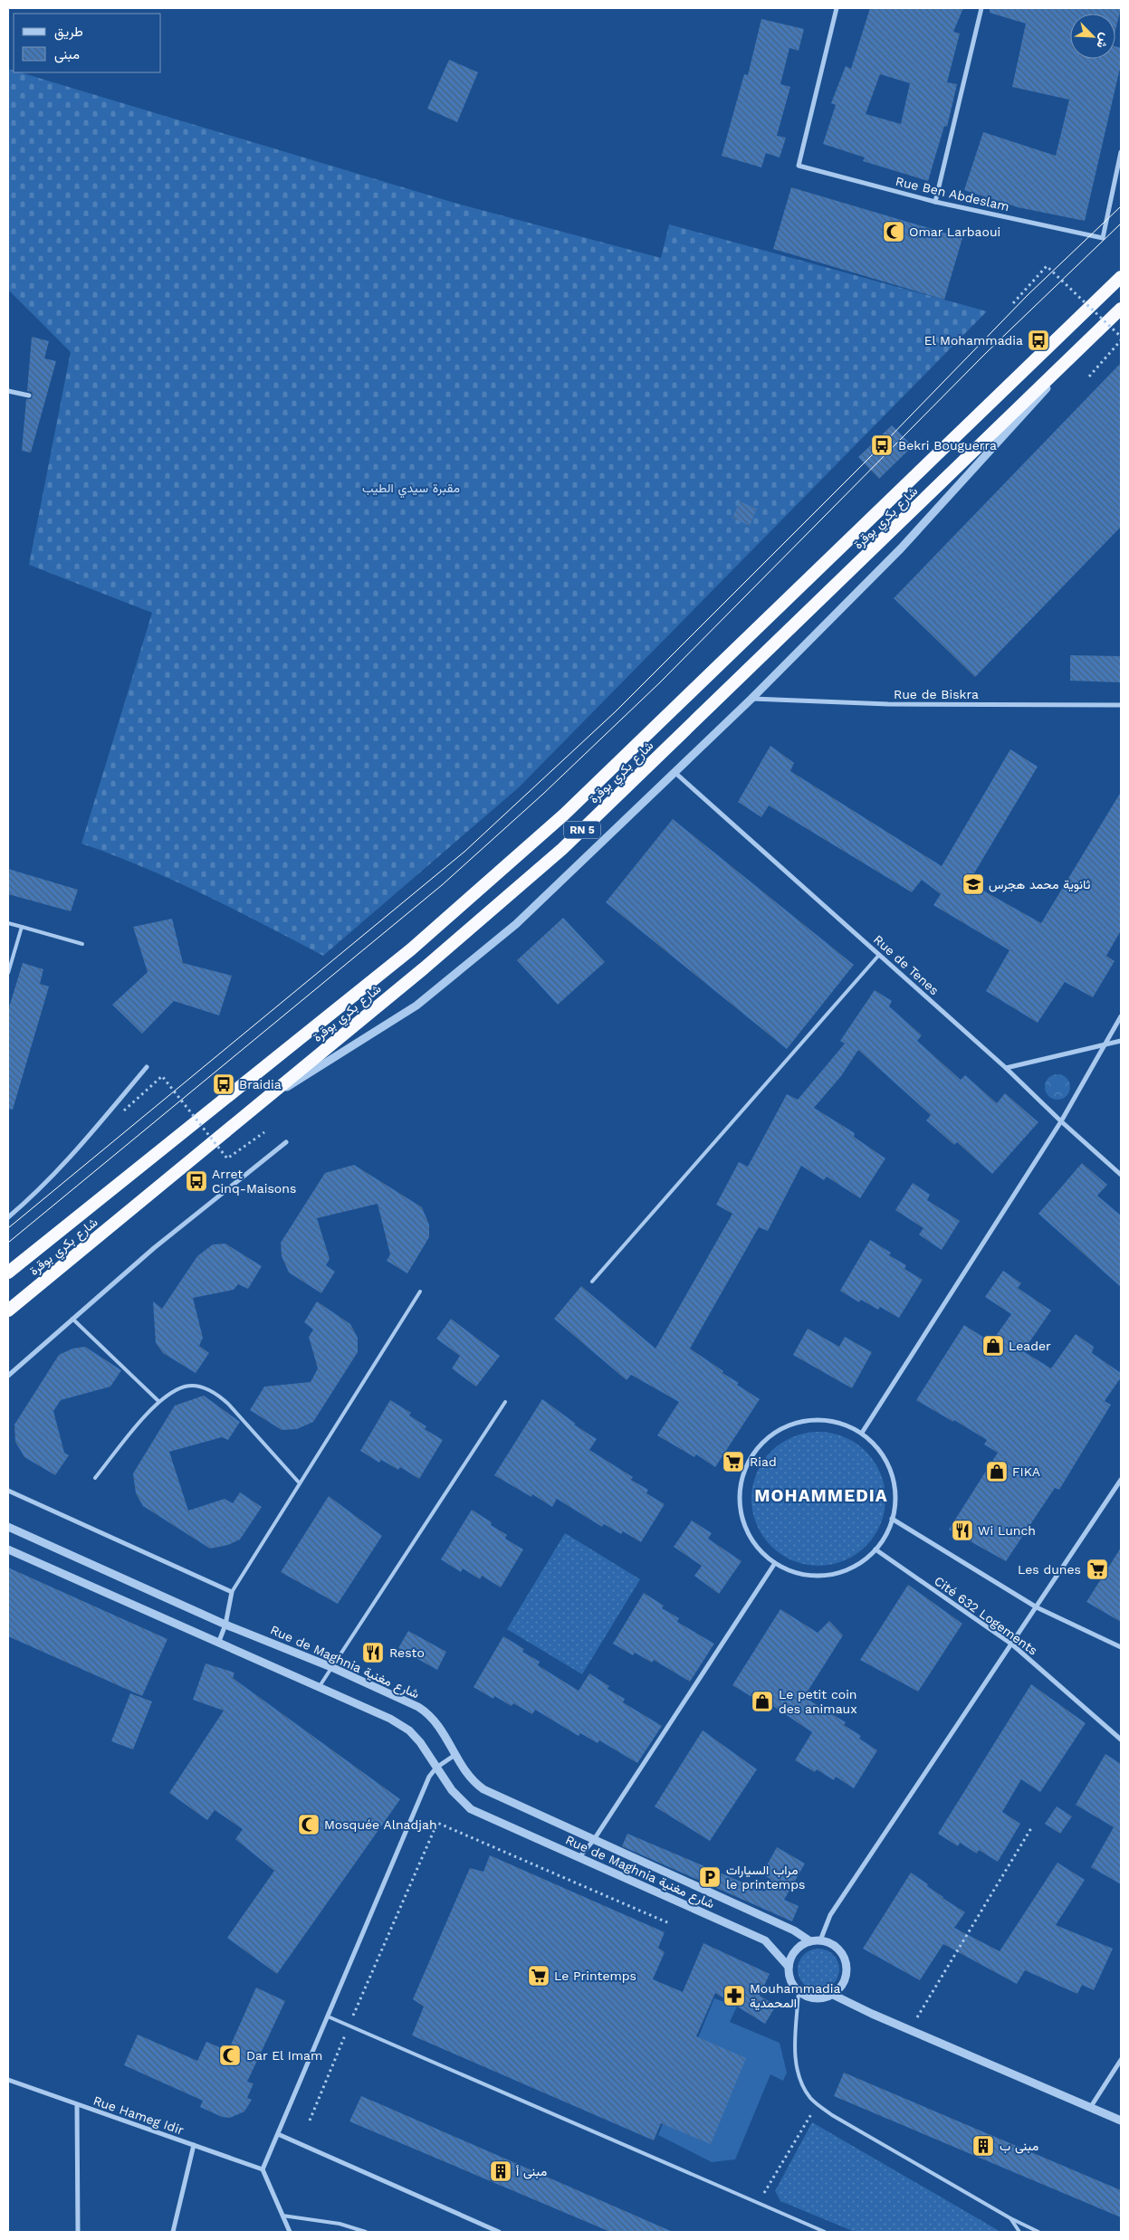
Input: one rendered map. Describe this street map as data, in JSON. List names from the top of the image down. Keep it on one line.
{"streets":{"highway":["شارع بكري بوقرة","RN 5"],"street":["Rue Ben Abdeslam","Rue de Biskra","Rue de Tenes","Cité 632 Logements","Rue de Maghnia شارع مغنية","Rue Hameg Idir"]},"districts":["MOHAMMEDIA"],"parks":["مقبرة سيدي الطيب"],"places":{"mosque":["Omar Larbaoui","Mosquée Alnadjah","Dar El Imam"],"bus stop":["El Mohammadia","Bekri Bouguerra","Braidia","Arret Cinq-Maisons"],"school or university":["ثانوية محمد هجرس"],"shop":["Leader","FIKA","Le petit coin des animaux"],"supermarket":["Riad","Les dunes","Le Printemps"],"restaurant":["Wi Lunch","Resto"],"parking":["مراب السيارات le printemps"],"pharmacy":["Mouhammadia المحمدية"],"building":["مبنى ب","مبنى أ"]},"legend":["طريق","مبنى"],"north":"bottom right"}
